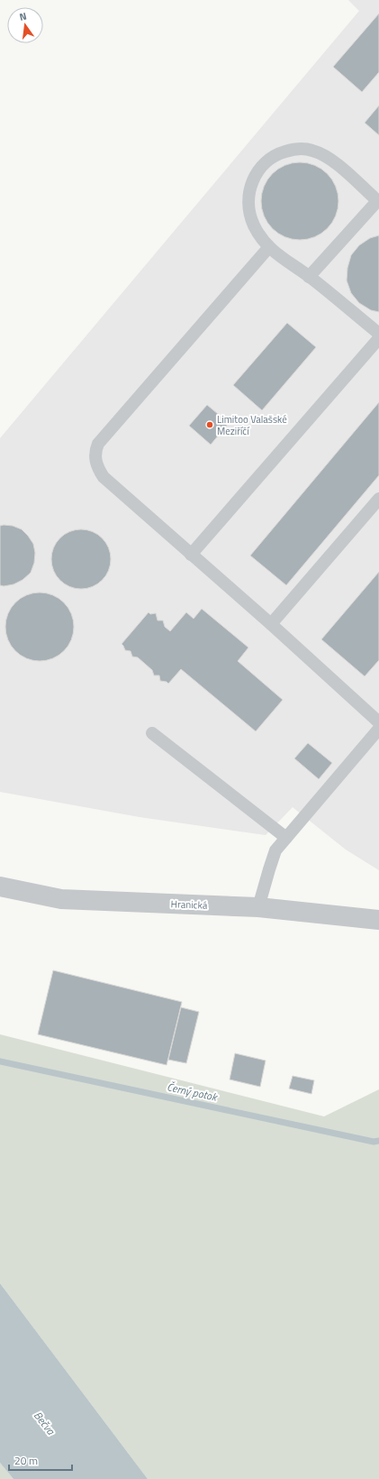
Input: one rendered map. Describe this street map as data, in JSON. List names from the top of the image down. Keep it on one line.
{"streets":{"street":["Hranická"]},"water":["Černý potok","Bečva"],"places":["Limitoo Valašské Meziříčí"],"scale_bar":"20 m","north":"top"}
